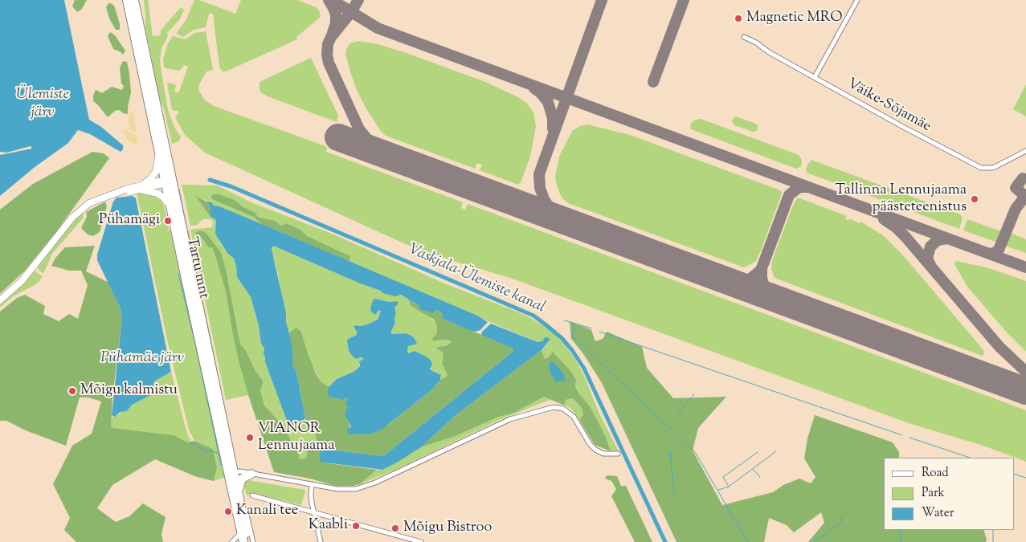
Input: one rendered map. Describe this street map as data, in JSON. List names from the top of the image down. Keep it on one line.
{"streets":{"highway":["Tartu mnt"],"street":["Väike-Sõjamäe"]},"water":["Ülemiste järv","Vaskjala-Ülemiste kanal","Pühamäe järv"],"places":["Magnetic MRO","Tallinna Lennujaama päästeteenistus","Pühamägi","Mõigu kalmistu","VIANOR Lennujaama","Kanali tee","Kaabli","Mõigu Bistroo"],"legend":["Road","Park","Water"]}
